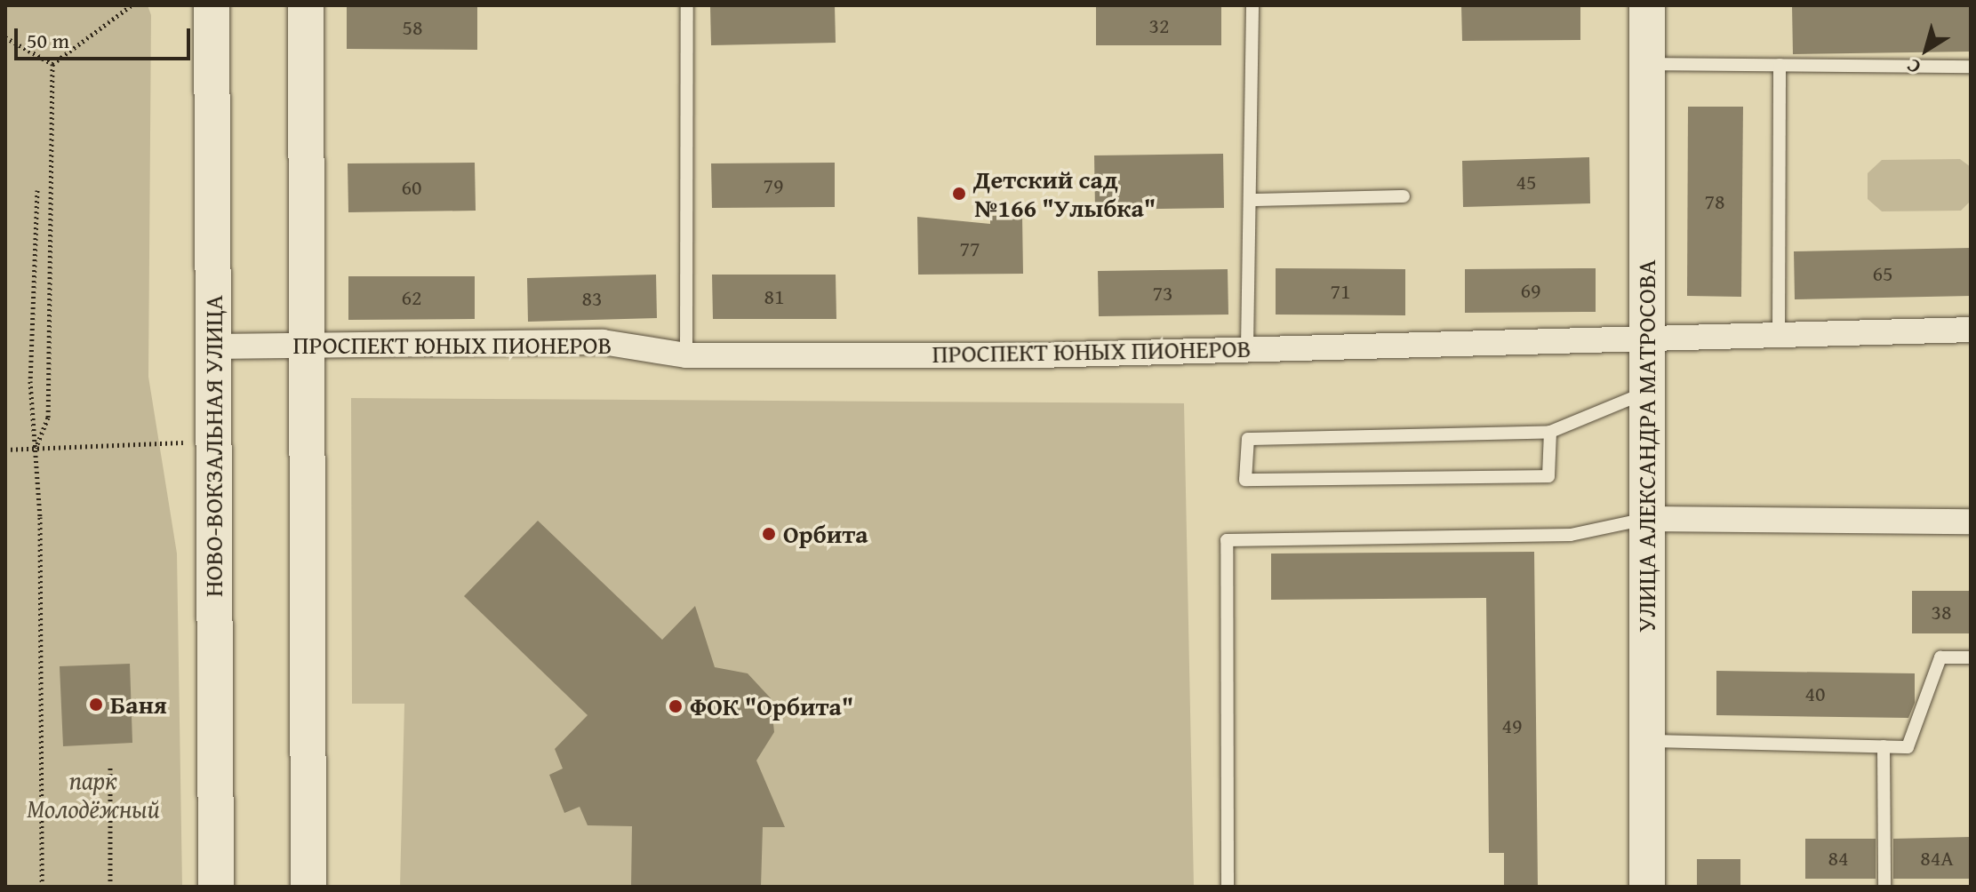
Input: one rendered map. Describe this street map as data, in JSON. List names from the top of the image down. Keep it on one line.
{"streets":{"main road":["НОВО-ВОКЗАЛЬНАЯ УЛИЦА","УЛИЦА АЛЕКСАНДРА МАТРОСОВА"],"street":["ПРОСПЕКТ ЮНЫХ ПИОНЕРОВ"]},"crossings":[["ПРОСПЕКТ ЮНЫХ ПИОНЕРОВ","НОВО-ВОКЗАЛЬНАЯ УЛИЦА"],["ПРОСПЕКТ ЮНЫХ ПИОНЕРОВ","УЛИЦА АЛЕКСАНДРА МАТРОСОВА"]],"parks":["парк Молодёжный"],"places":["Детский сад №166 \"Улыбка\"","Орбита","Баня","ФОК \"Орбита\""],"house_numbers":["32","58","45","79","60","78","77","65","69","71","73","81","62","83","38","40","49","84","84А"],"scale_bar":"50 m","north":"bottom left"}
